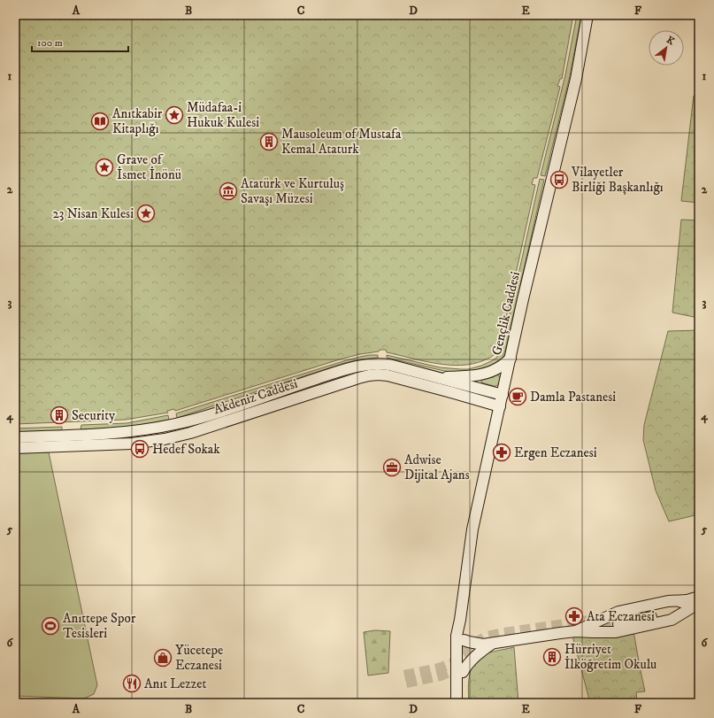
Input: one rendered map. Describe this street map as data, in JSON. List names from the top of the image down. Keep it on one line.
{"streets":{"main road":["Gençlik Caddesi","Akdeniz Caddesi"]},"crossings":[["Gençlik Caddesi","Akdeniz Caddesi"]],"places":{"place":["Müdafaa-i Hukuk Kulesi","Grave of İsmet İnönü","23 Nisan Kulesi"],"library":["Anıtkabir Kitaplığı"],"building":["Mausoleum of Mustafa Kemal Ataturk","Security","Hürriyet İlköğretim Okulu"],"bus stop":["Vilayetler Birliği Başkanlığı","Hedef Sokak"],"museum":["Atatürk ve Kurtuluş Savaşı Müzesi"],"cafe":["Damla Pastanesi"],"pharmacy":["Ergen Eczanesi","Ata Eczanesi"],"office":["Adwise Dijital Ajans"],"sports":["Anıttepe Spor Tesisleri"],"shop":["Yücetepe Eczanesi"],"restaurant":["Anıt Lezzet"]},"scale_bar":"100 m","north":"top right","grid":{"columns":["A","B","C","D","E","F"],"rows":["1","2","3","4","5","6"]}}
